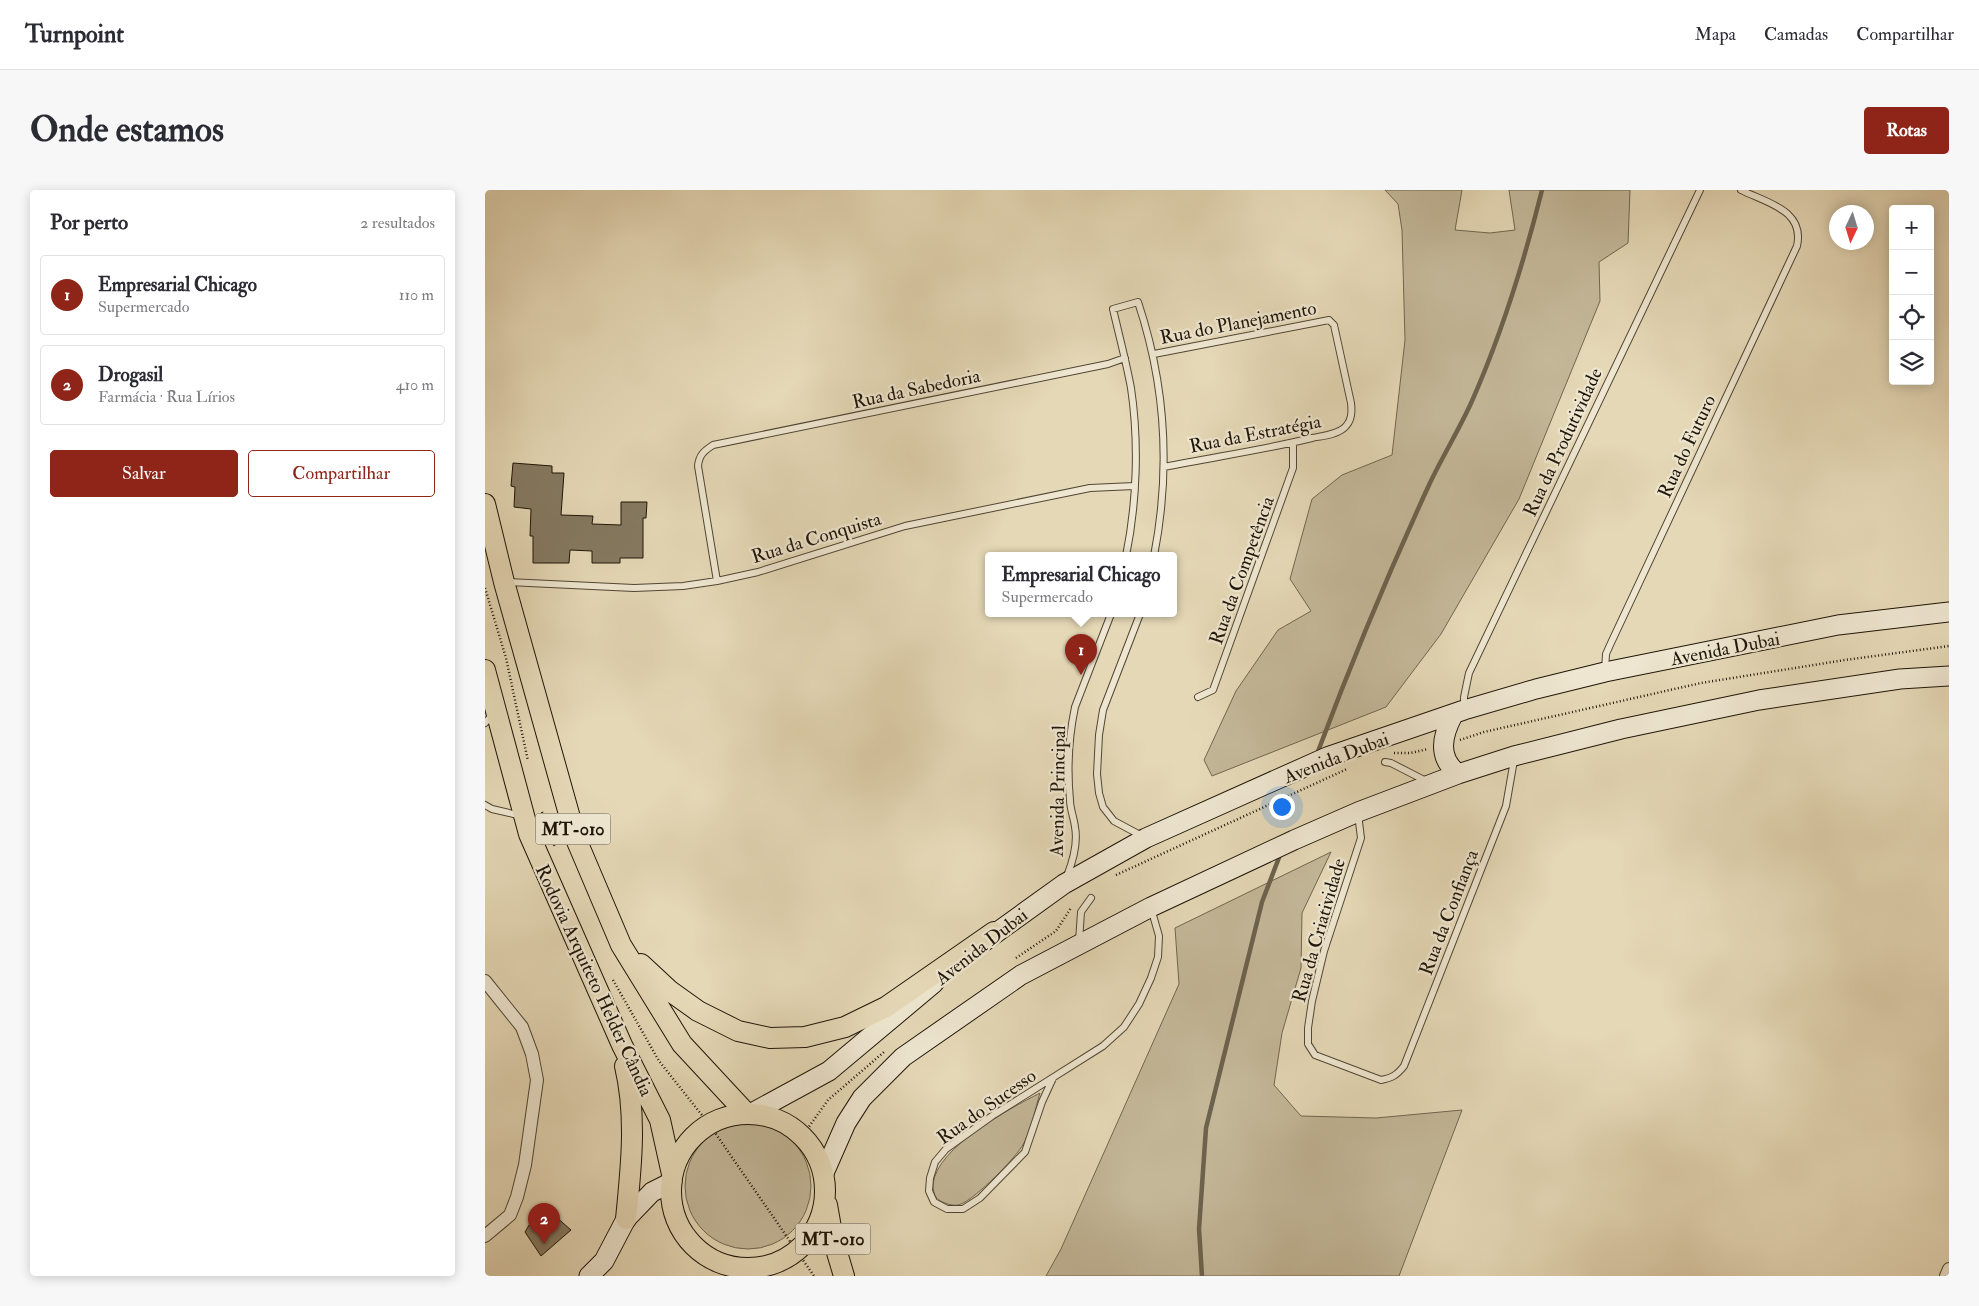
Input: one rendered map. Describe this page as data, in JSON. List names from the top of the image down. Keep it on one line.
{"streets":{"main road":["MT-010","Rodovia Arquiteto Helder Cândia"],"street":["Avenida Dubai"],"lane":["Rua do Planejamento","Rua da Sabedoria","Rua da Estratégia","Rua da Produtividade","Rua do Futuro","Rua da Conquista","Rua da Competência","Avenida Principal","Rua da Confiança","Rua da Criatividade","Rua do Sucesso"]},"crossings":[["Rua do Planejamento","Rua da Estratégia"],["Rua da Sabedoria","Rua da Conquista"],["Rua da Estratégia","Rua da Competência"],["Rua da Produtividade","Avenida Dubai"],["Rua do Futuro","Avenida Dubai"],["Rua da Conquista","Rodovia Arquiteto Helder Cândia"],["Avenida Dubai","Avenida Principal"],["Avenida Dubai","MT-010"],["Avenida Dubai","Rodovia Arquiteto Helder Cândia"],["MT-010","Rodovia Arquiteto Helder Cândia"],["Rua da Confiança","Rua da Criatividade"]],"north":"bottom","page":{"header":"Turnpoint","nav":["Mapa","Camadas","Compartilhar"],"buttons":["Rotas",["Salvar","Compartilhar"]],"title":"Onde estamos","heading":["Por perto","2 resultados"],"map_buttons":["+","−"],"list":[{"mark":"1","name":"Empresarial Chicago","note":"Supermercado","value":"110 m"},{"mark":"2","name":"Drogasil","note":"Farmácia · Rua Lírios","value":"410 m"}],"popup":["Empresarial Chicago","Supermercado"],"pins":["1","2"]}}
